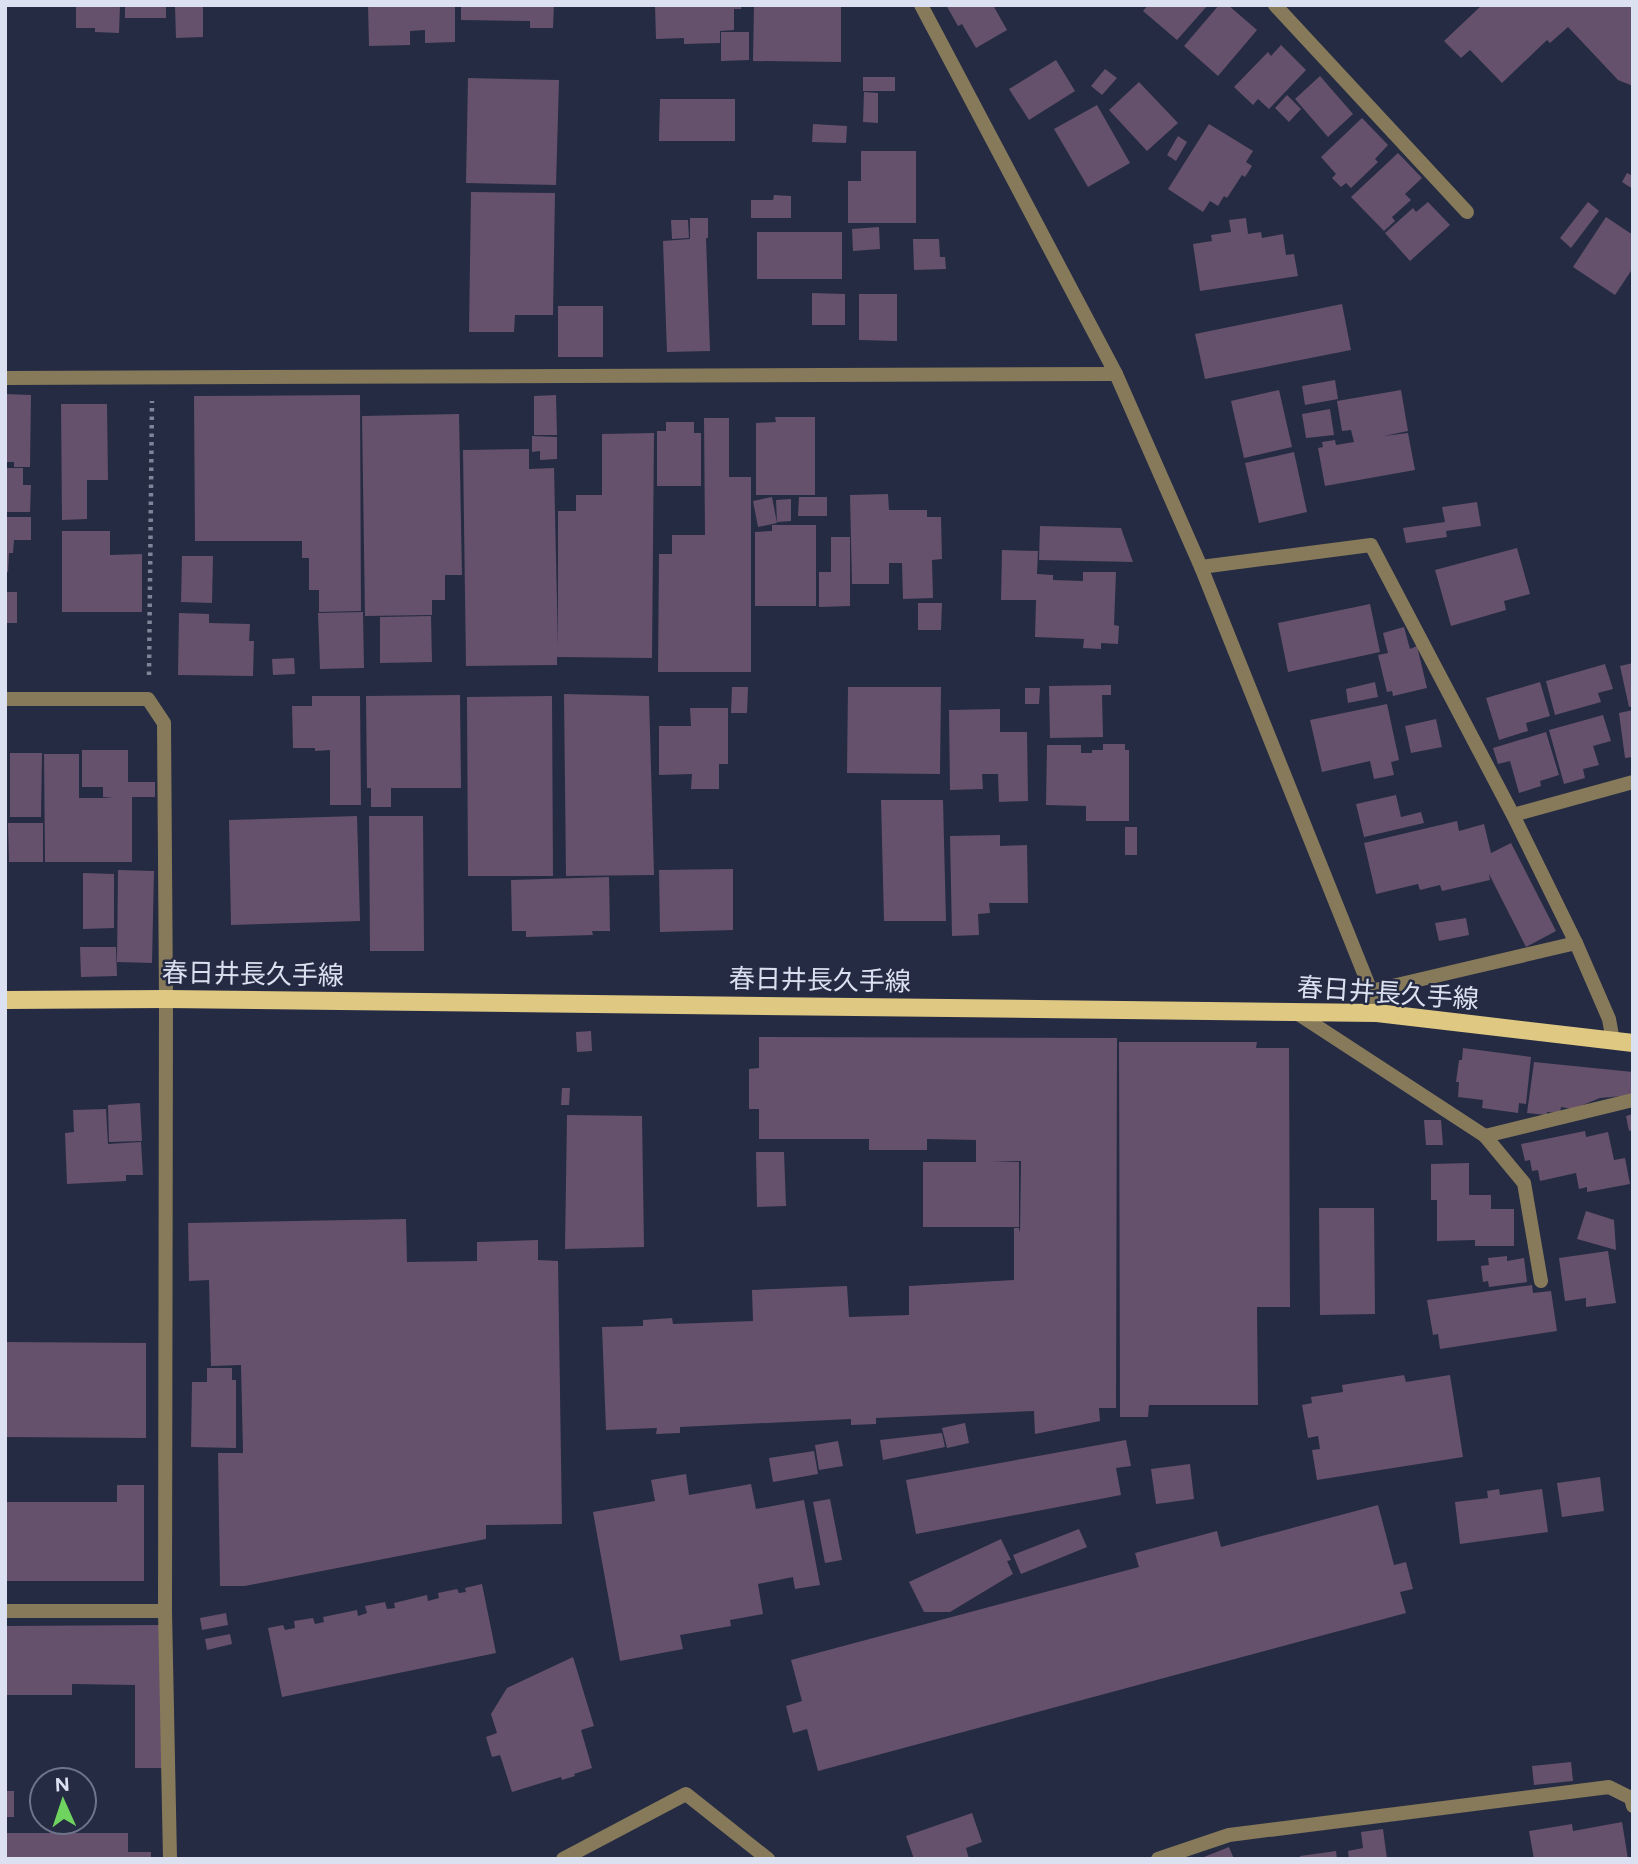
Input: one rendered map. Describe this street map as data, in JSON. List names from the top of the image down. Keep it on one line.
{"streets":{"main road":["春日井長久手線"]},"north":"top"}
